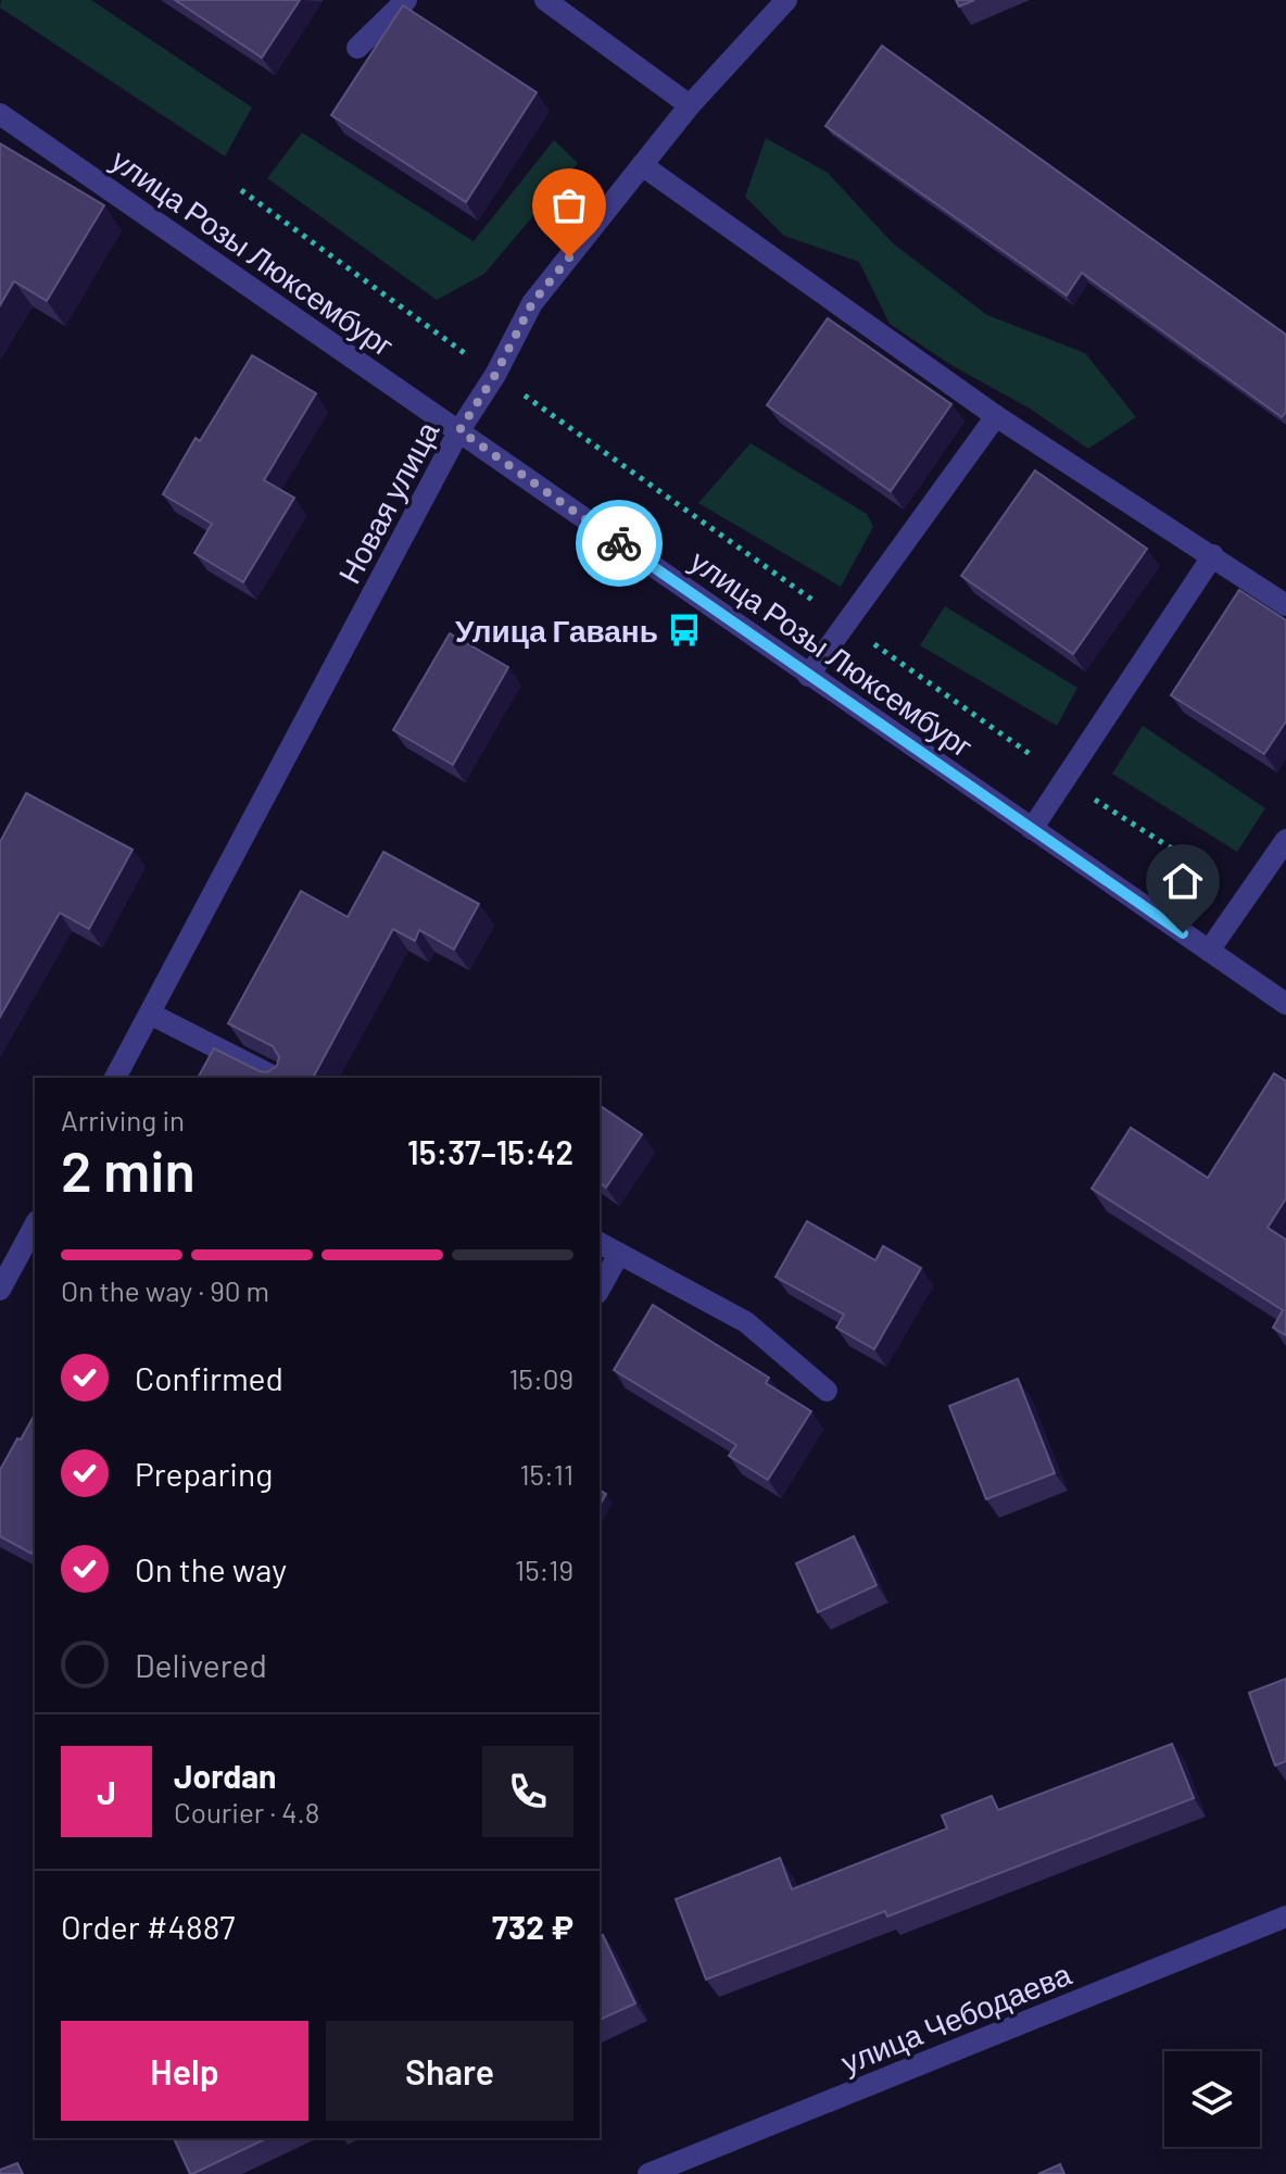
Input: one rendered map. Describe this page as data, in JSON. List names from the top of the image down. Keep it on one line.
{"streets":{"street":["улица Розы Люксембург","Новая улица","улица Чебодаева"]},"crossings":[["улица Розы Люксембург","Новая улица"]],"places":{"bus stop":["Улица Гавань"]},"page":{"heading":["2 min","Arriving in","15:37–15:42"],"panel":["Jordan","Courier · 4.8","Order #4887","732 ₽"],"bar":"On the way · 90 m","list":[["Confirmed","15:09"],["Preparing","15:11"],["On the way","15:19"],"Delivered"],"round":"J","buttons":["Help","Share"]}}
